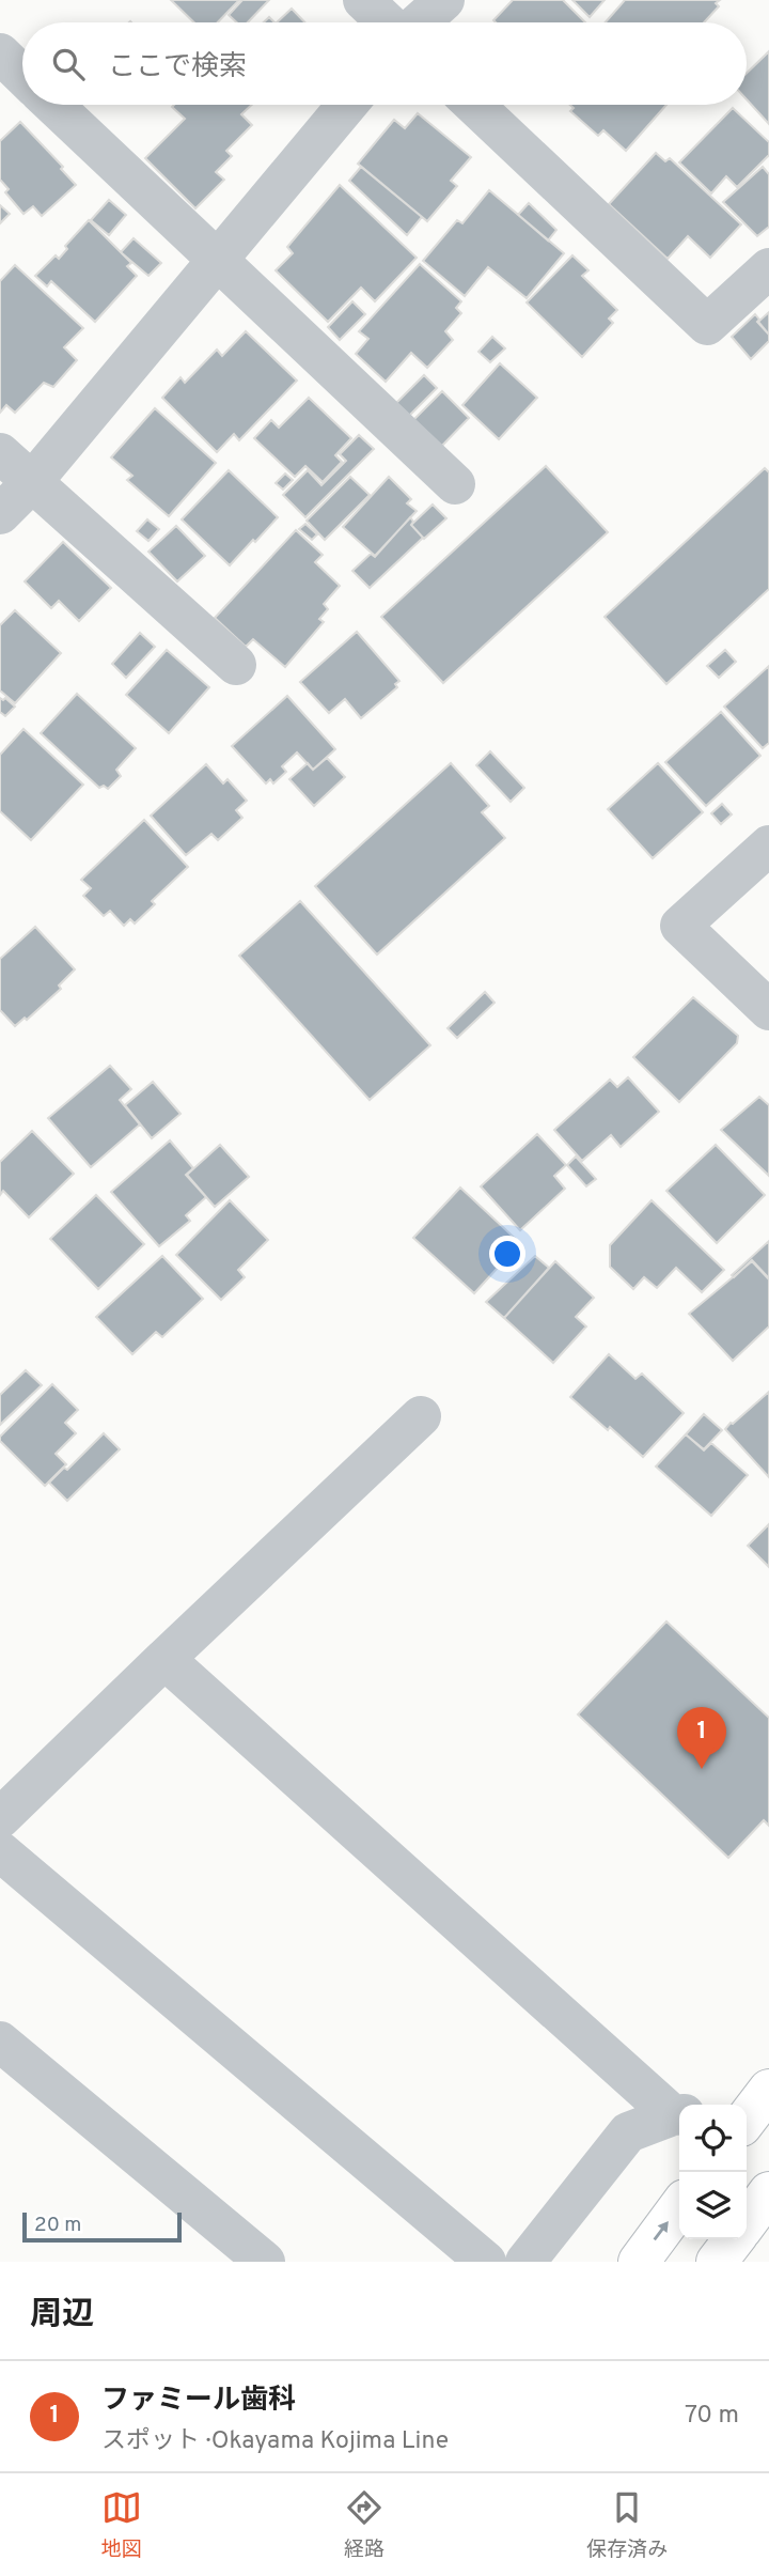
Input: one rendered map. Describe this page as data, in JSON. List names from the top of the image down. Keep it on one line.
{"scale_bar":"20 m","page":{"search":"ここで検索","pins":"1","scale":"20 m","heading":"周辺","list":[{"mark":"1","name":"ファミール歯科","note":"スポット · Okayama Kojima Line","value":"70 m"}],"nav":["地図","経路","保存済み"]}}
